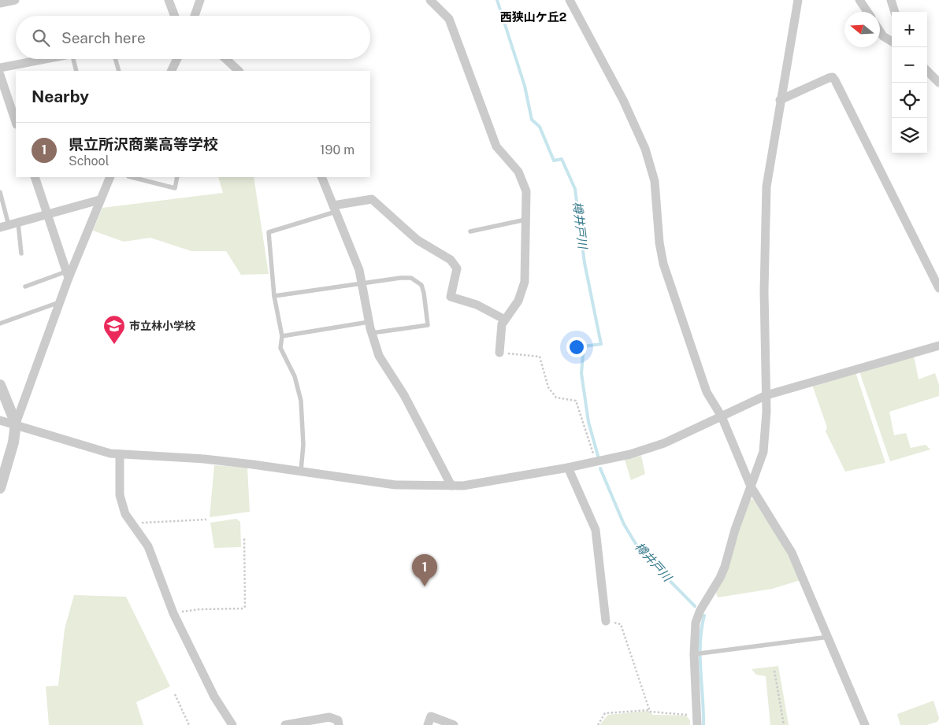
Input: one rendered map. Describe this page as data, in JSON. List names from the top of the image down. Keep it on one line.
{"districts":["西狭山ケ丘2"],"water":["樽井戸川"],"places":{"school or university":["市立林小学校"]},"north":"left","page":{"map_buttons":["+","−"],"search":"Search here","heading":"Nearby","list":[{"mark":"1","name":"県立所沢商業高等学校","note":"School","value":"190 m"}],"pins":"1"}}
